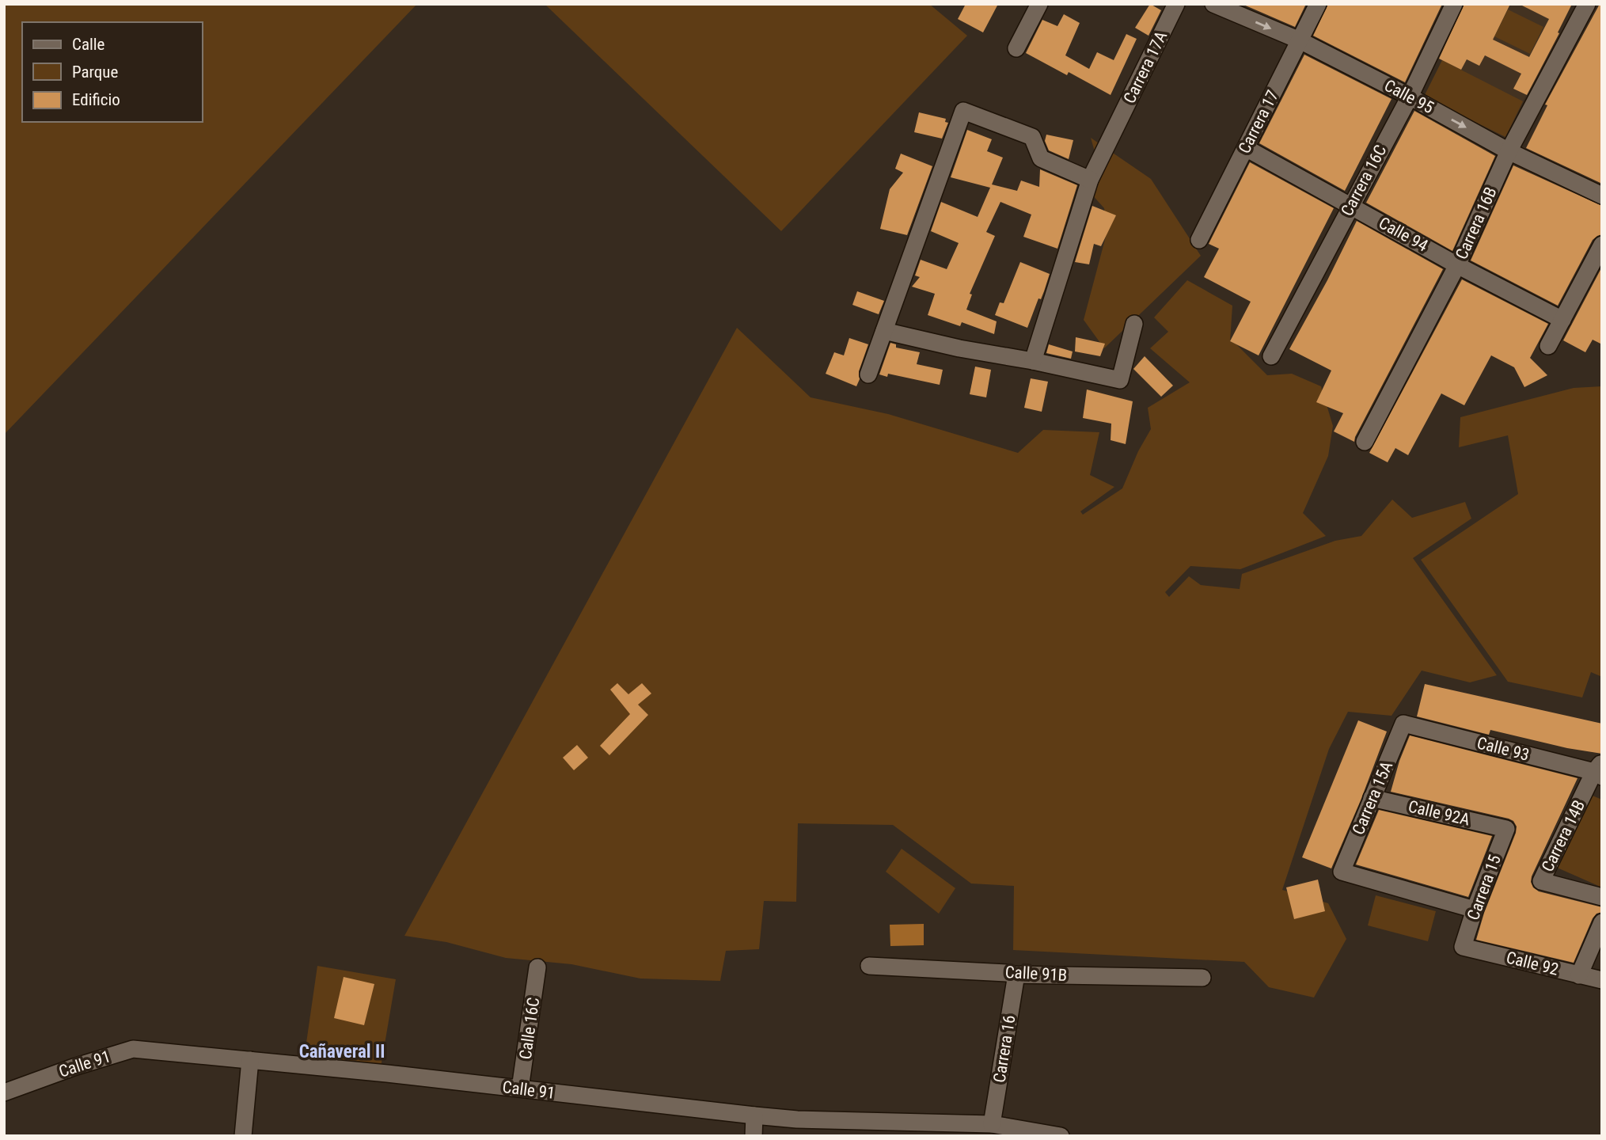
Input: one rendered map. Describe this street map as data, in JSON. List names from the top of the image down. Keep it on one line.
{"streets":{"street":["Carrera 17A","Calle 95","Carrera 17","Carrera 16C","Carrera 16B","Calle 94","Calle 93","Carrera 15A","Calle 92A","Carrera 14B","Carrera 15","Calle 92","Calle 91B","Calle 16C","Carrera 16","Calle 91"]},"crossings":[["Calle 95","Carrera 17"],["Calle 95","Carrera 16C"],["Calle 95","Carrera 16B"],["Carrera 17","Calle 94"],["Carrera 16C","Calle 94"],["Carrera 16B","Calle 94"],["Calle 93","Carrera 15A"],["Calle 93","Carrera 14B"],["Carrera 15A","Calle 92A"],["Carrera 15A","Carrera 15"],["Calle 92A","Carrera 15"],["Carrera 15","Calle 92"],["Calle 91B","Carrera 16"],["Calle 16C","Calle 91"],["Carrera 16","Calle 91"]],"one_way":["Calle 95"],"districts":["Cañaveral II"],"legend":["Calle","Parque","Edificio"]}
